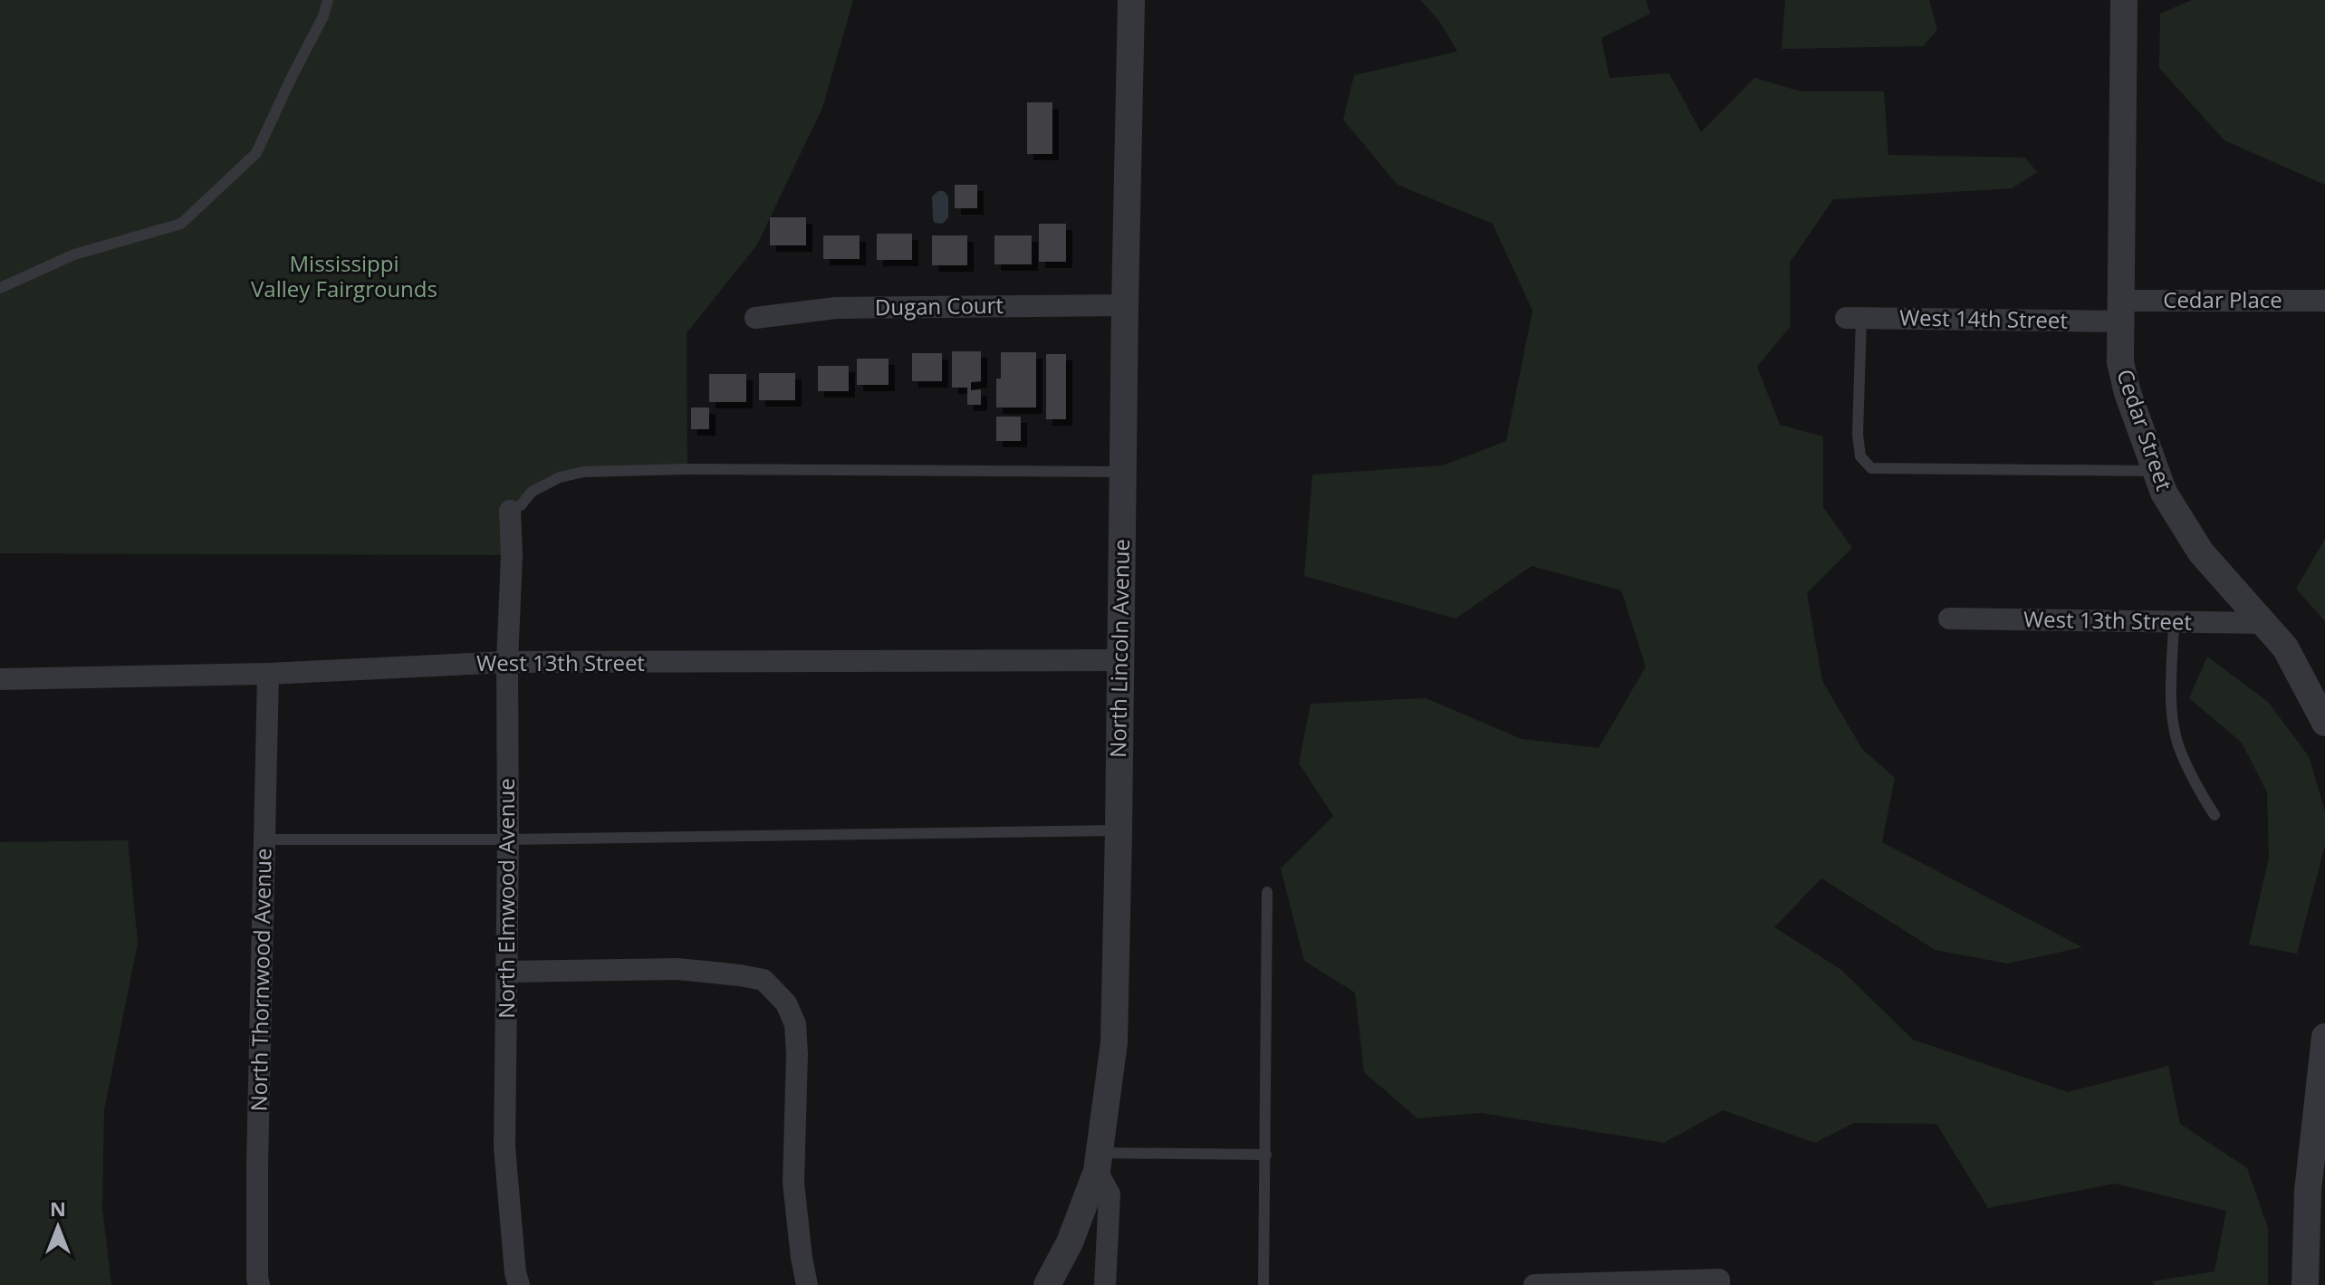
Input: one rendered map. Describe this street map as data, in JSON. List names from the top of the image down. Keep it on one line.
{"streets":{"street":["Cedar Place","Dugan Court","West 14th Street","Cedar Street","West 13th Street","North Lincoln Avenue","North Elmwood Avenue","North Thornwood Avenue"]},"crossings":[["Cedar Place","West 14th Street"],["Cedar Place","Cedar Street"],["Dugan Court","North Lincoln Avenue"],["West 14th Street","Cedar Street"],["Cedar Street","West 13th Street"],["West 13th Street","North Lincoln Avenue"],["West 13th Street","North Elmwood Avenue"],["West 13th Street","North Thornwood Avenue"]],"parks":["Mississippi Valley Fairgrounds"],"north":"top"}
